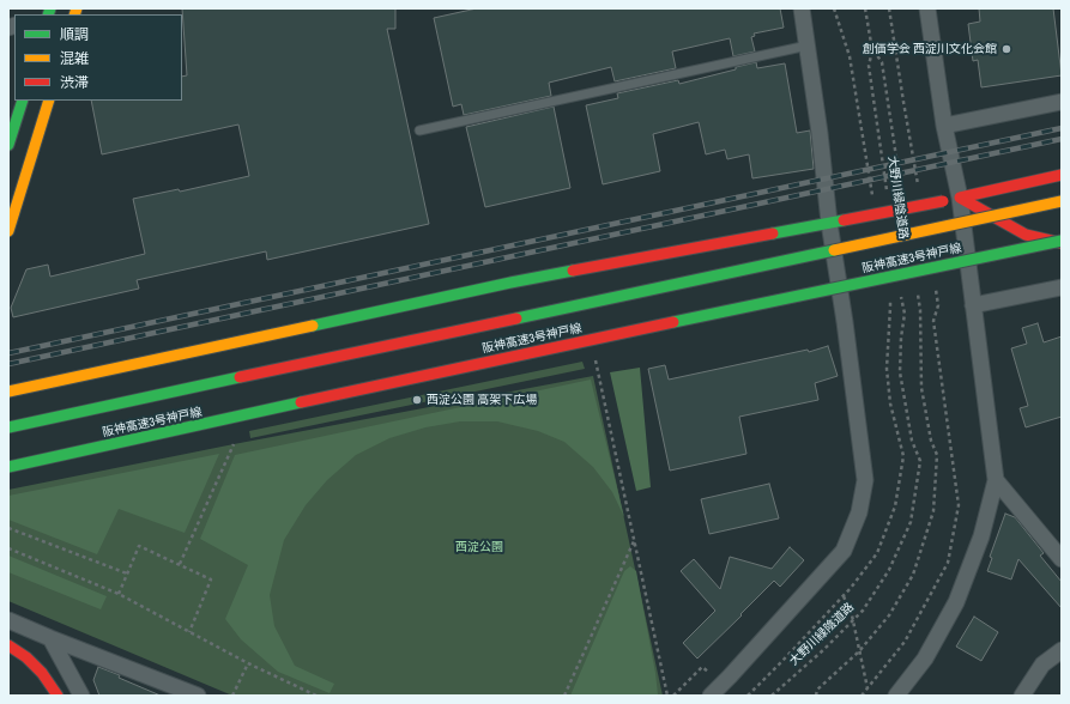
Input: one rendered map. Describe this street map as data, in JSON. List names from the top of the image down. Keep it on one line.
{"streets":{"main road":["阪神高速3号神戸線"],"path":["大野川緑陰道路"]},"parks":["西淀公園"],"places":["創価学会 西淀川文化会館","西淀公園 高架下広場"],"legend":["順調","混雑","渋滞"]}
